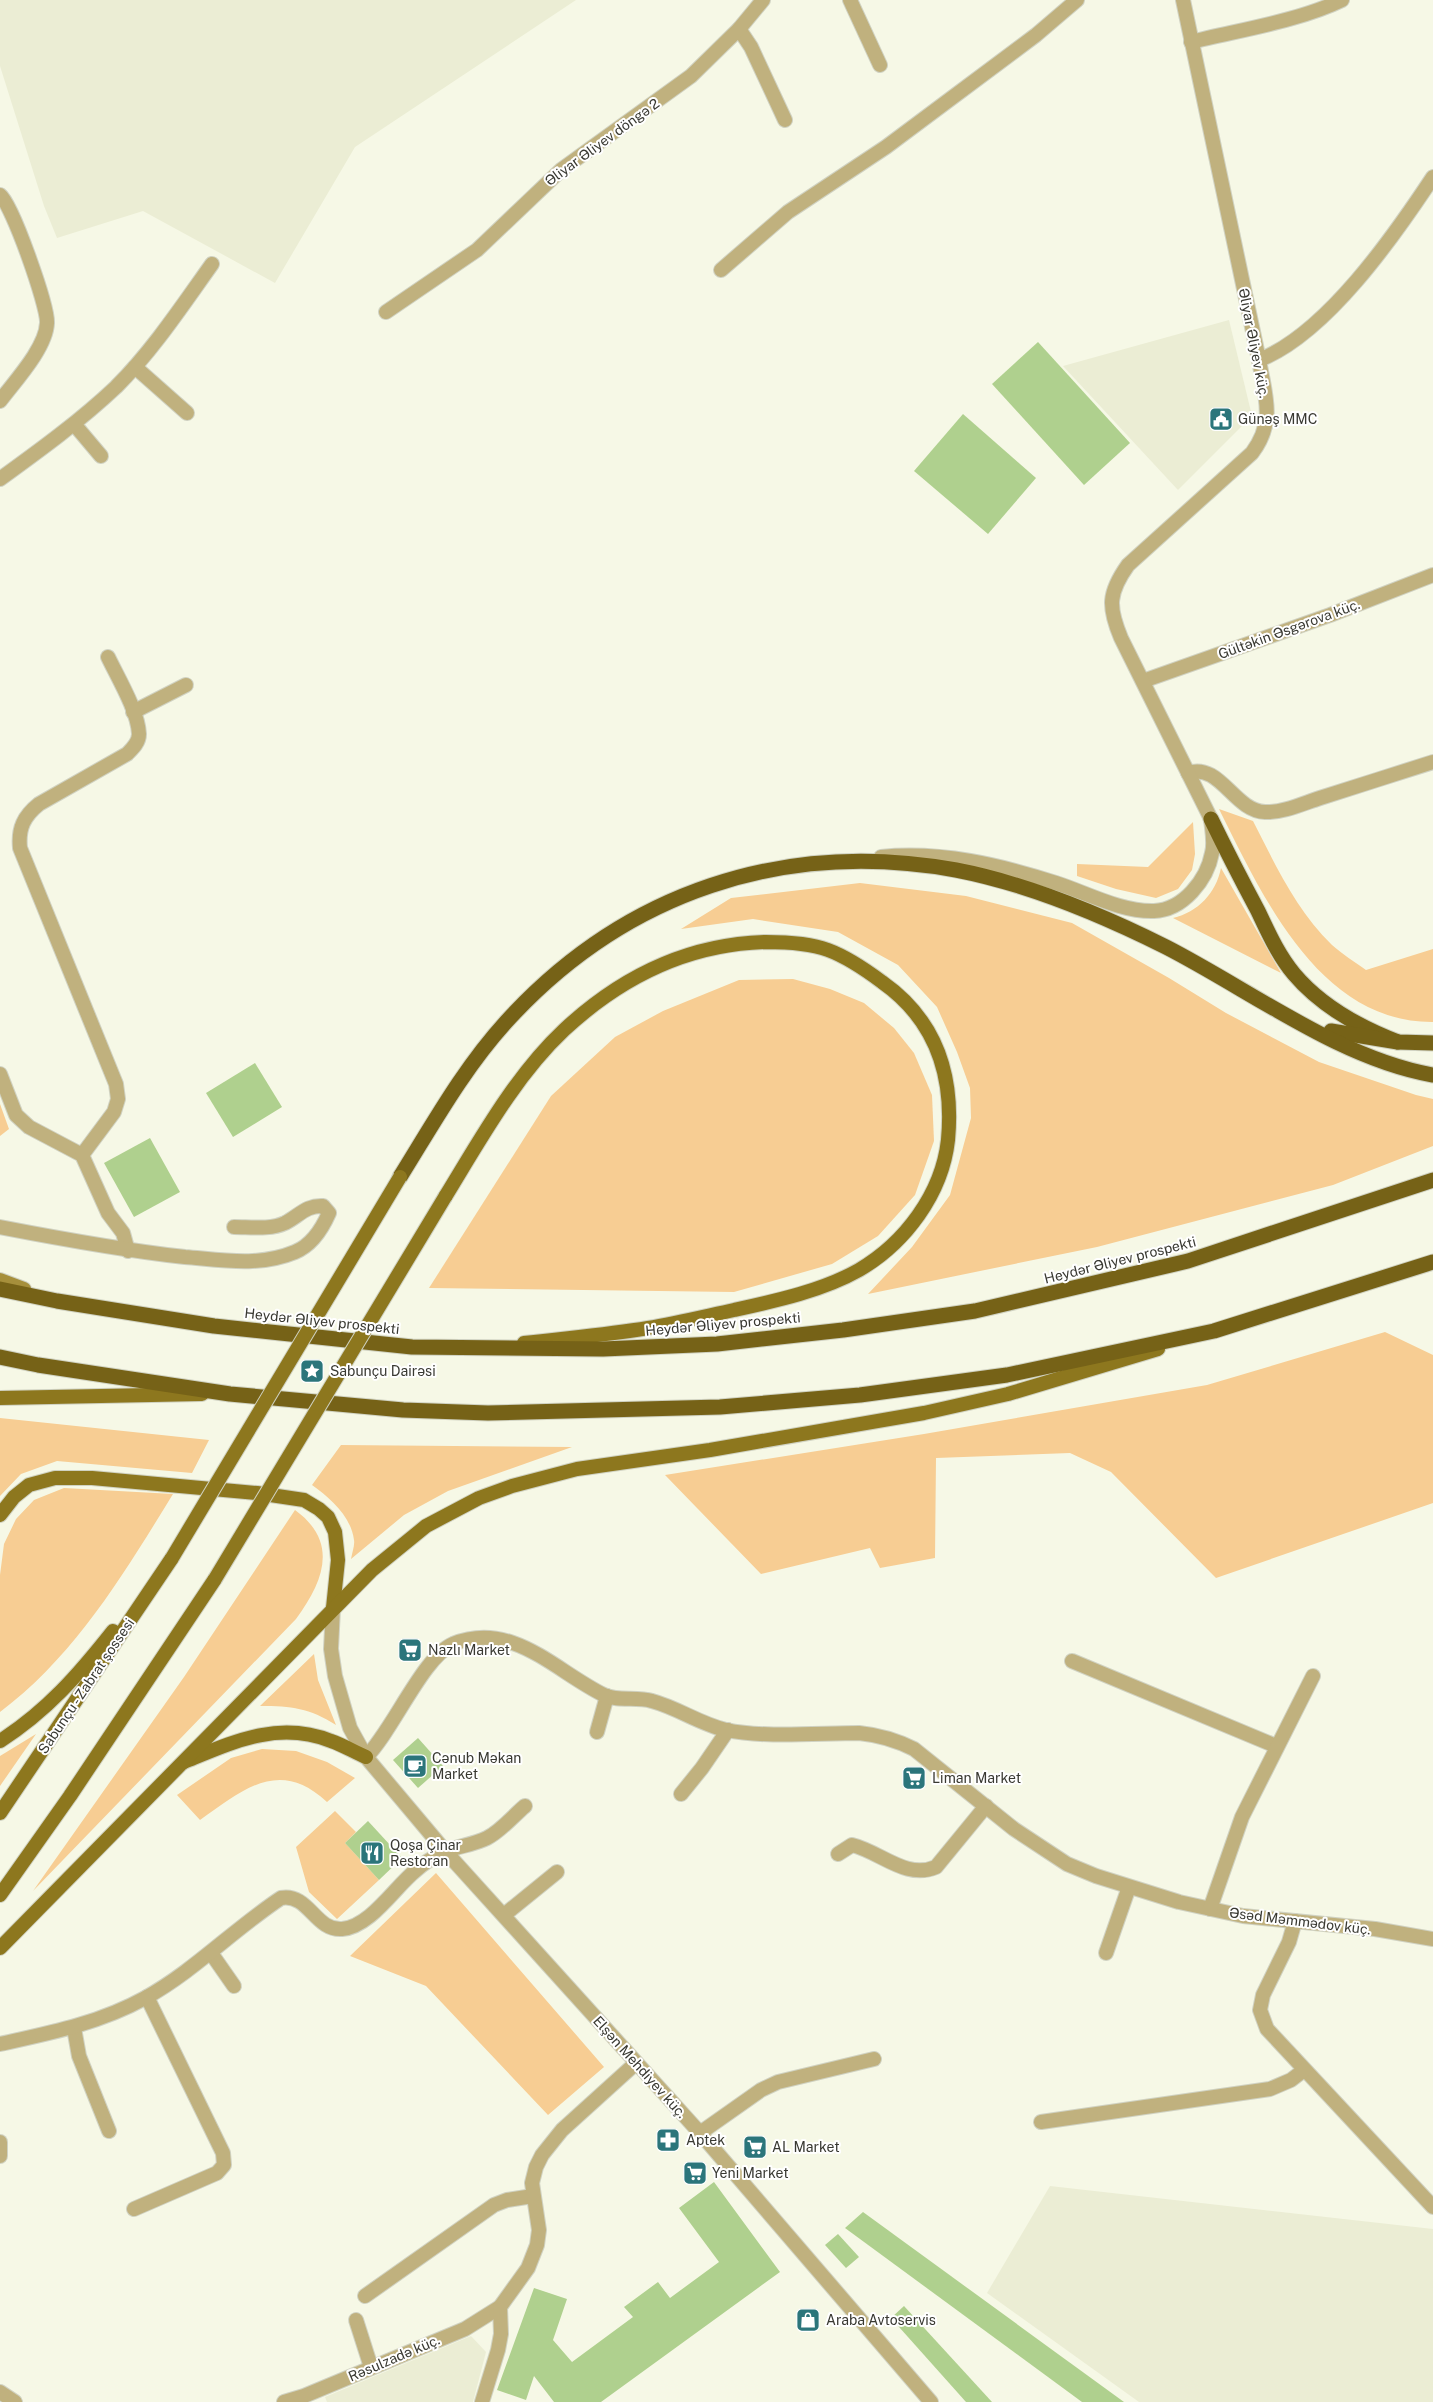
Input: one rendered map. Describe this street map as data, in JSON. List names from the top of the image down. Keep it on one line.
{"streets":{"highway":["Heydər Əliyev prospekti"],"main road":["Sabunçu - Zabrat şossesi"],"street":["Əliyar Əliyev döngə 2","Əliyar Əliyev küç.","Gültəkin Əsgərova küç.","Əsəd Məmmədov küç.","Elşən Mehdiyev küç.","Rəsulzadə küç."]},"crossings":[["Əliyar Əliyev küç.","Gültəkin Əsgərova küç."],["Əsəd Məmmədov küç.","Elşən Mehdiyev küç."]],"places":{"public building":["Günəş MMC"],"place":["Sabunçu Dairəsi"],"supermarket":["Nazlı Market","Liman Market","AL Market","Yeni Market"],"cafe":["Cənub Məkan Market"],"restaurant":["Qoşa Çinar Restoran"],"pharmacy":["Aptek"],"shop":["Araba Avtoservis"]}}
